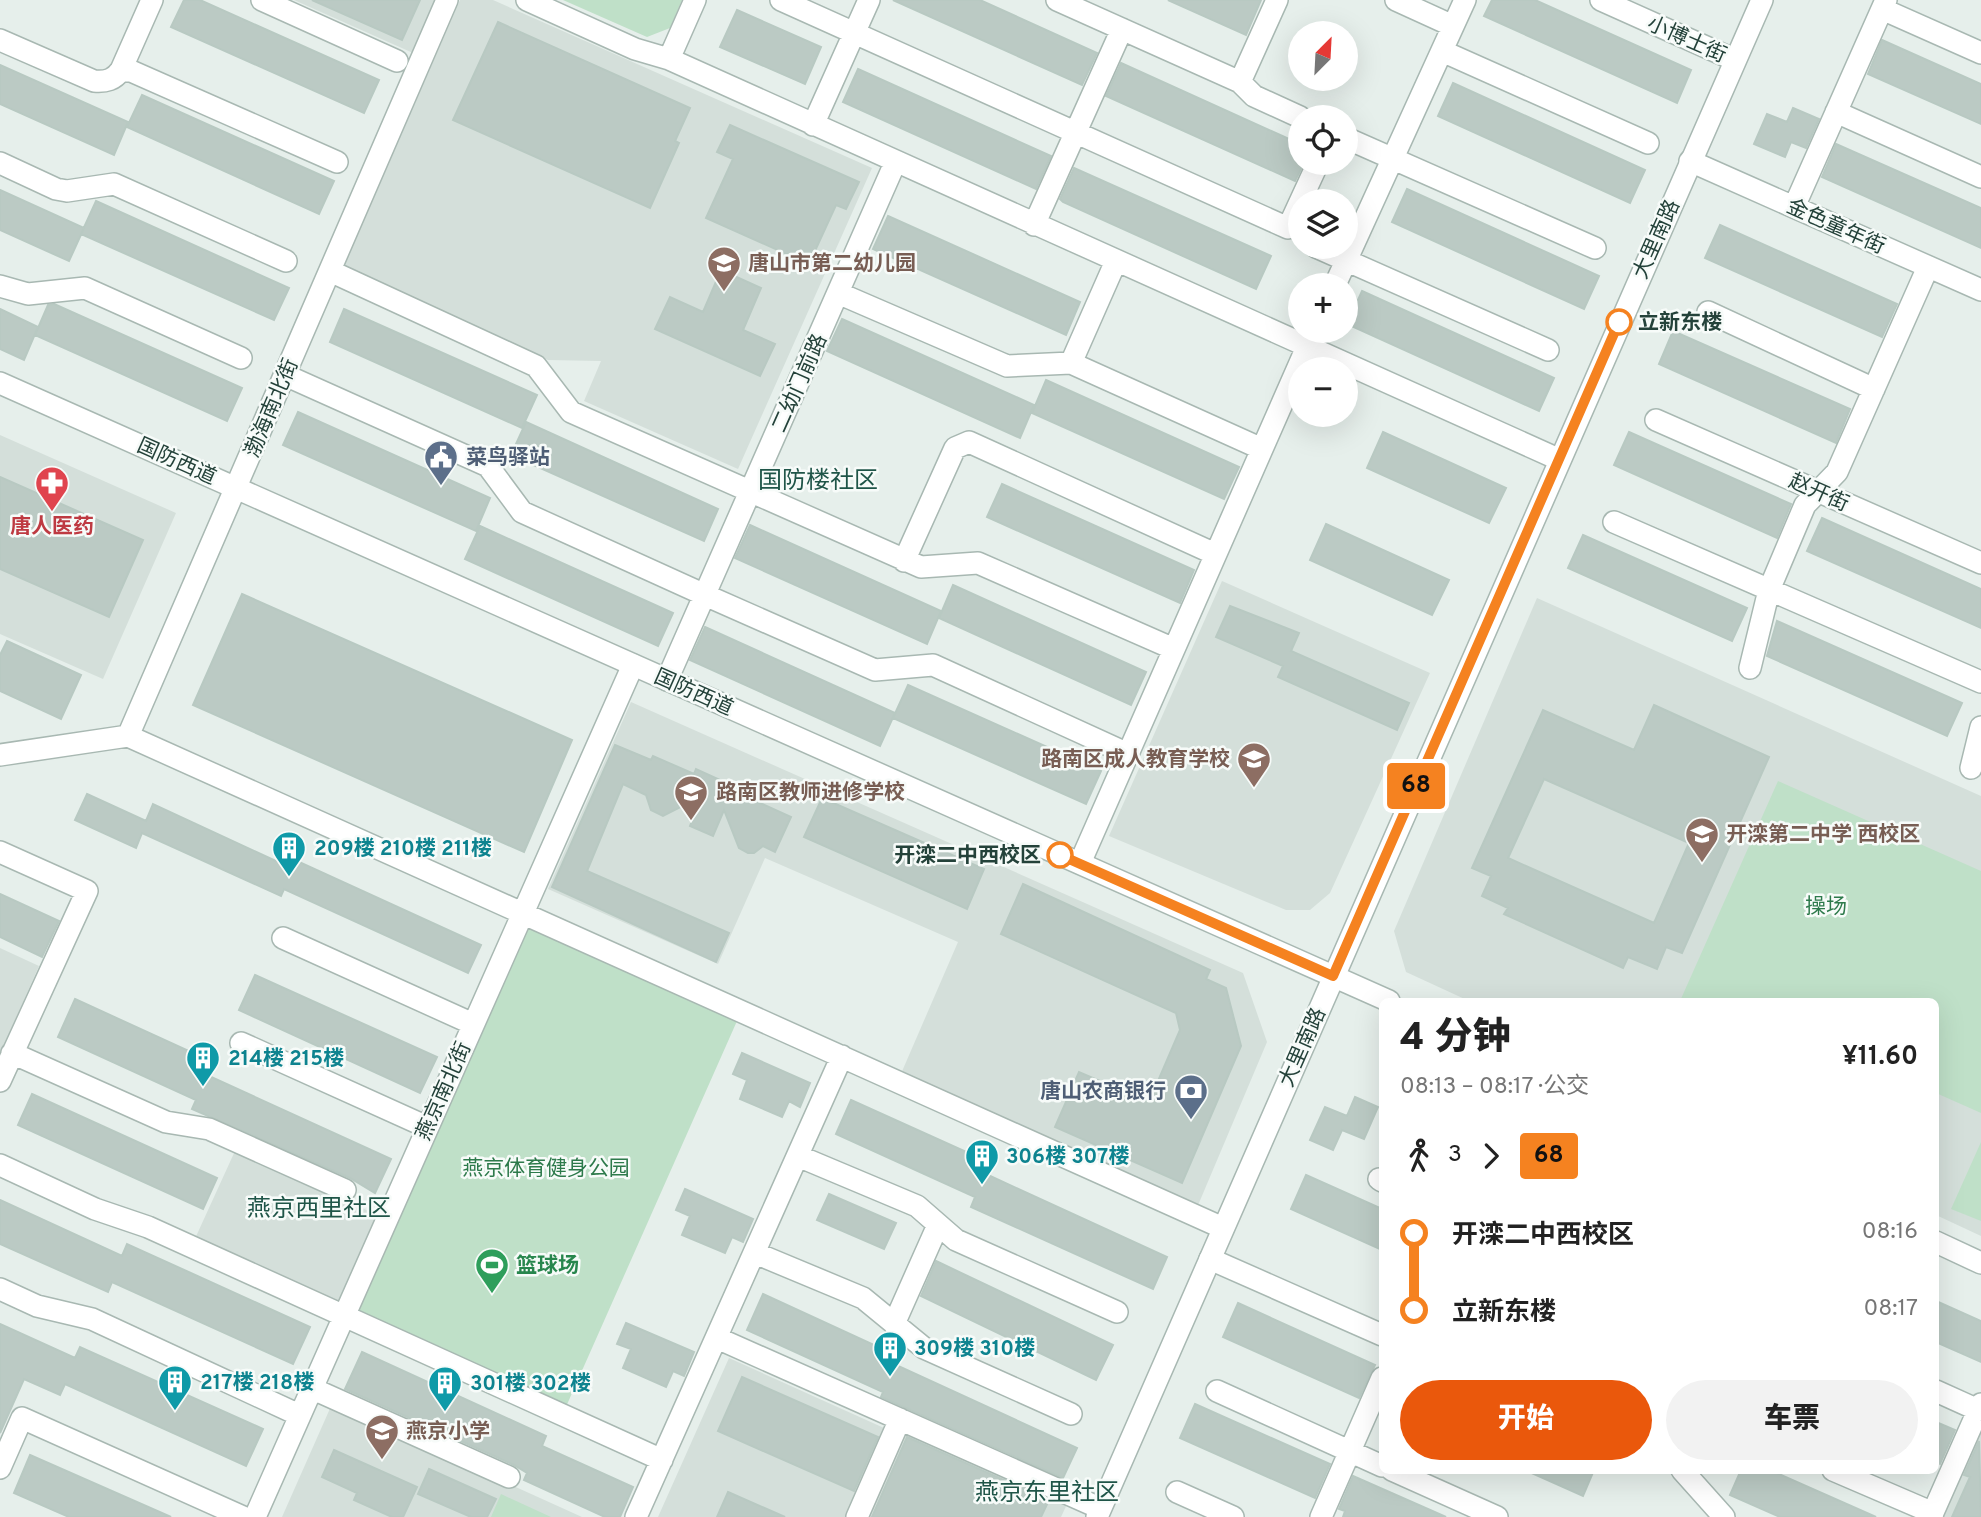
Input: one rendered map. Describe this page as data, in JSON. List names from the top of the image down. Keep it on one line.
{"streets":{"street":["小博士街","金色童年街","大里南路","二幼门前路","渤海南北街","国防西道","赵开街","燕京南北街"]},"crossings":[["小博士街","大里南路"],["金色童年街","大里南路"],["大里南路","国防西道"],["二幼门前路","国防西道"],["渤海南北街","国防西道"],["国防西道","燕京南北街"]],"districts":["国防楼社区","燕京西里社区","燕京东里社区"],"parks":["操场","燕京体育健身公园"],"places":{"school or university":["唐山市第二幼儿园","路南区成人教育学校","路南区教师进修学校","开滦第二中学 西校区","燕京小学"],"other":["立新东楼","开滦二中西校区"],"public building":["菜鸟驿站"],"pharmacy":["唐人医药"],"building":["209楼 210楼 211楼","214楼 215楼","306楼 307楼","309楼 310楼","217楼 218楼","301楼 302楼"],"bank":["唐山农商银行"],"sports":["篮球场"]},"lines":["bus line 68"],"north":"top right","page":{"on_map":"68","map_buttons":["+","−"],"heading":["4 分钟","08:13 – 08:17 · 公交","¥11.60"],"legs":["3","68"],"list":[{"name":"开滦二中西校区","value":"08:16"},{"name":"立新东楼","value":"08:17"}],"buttons":["开始","车票"]}}
